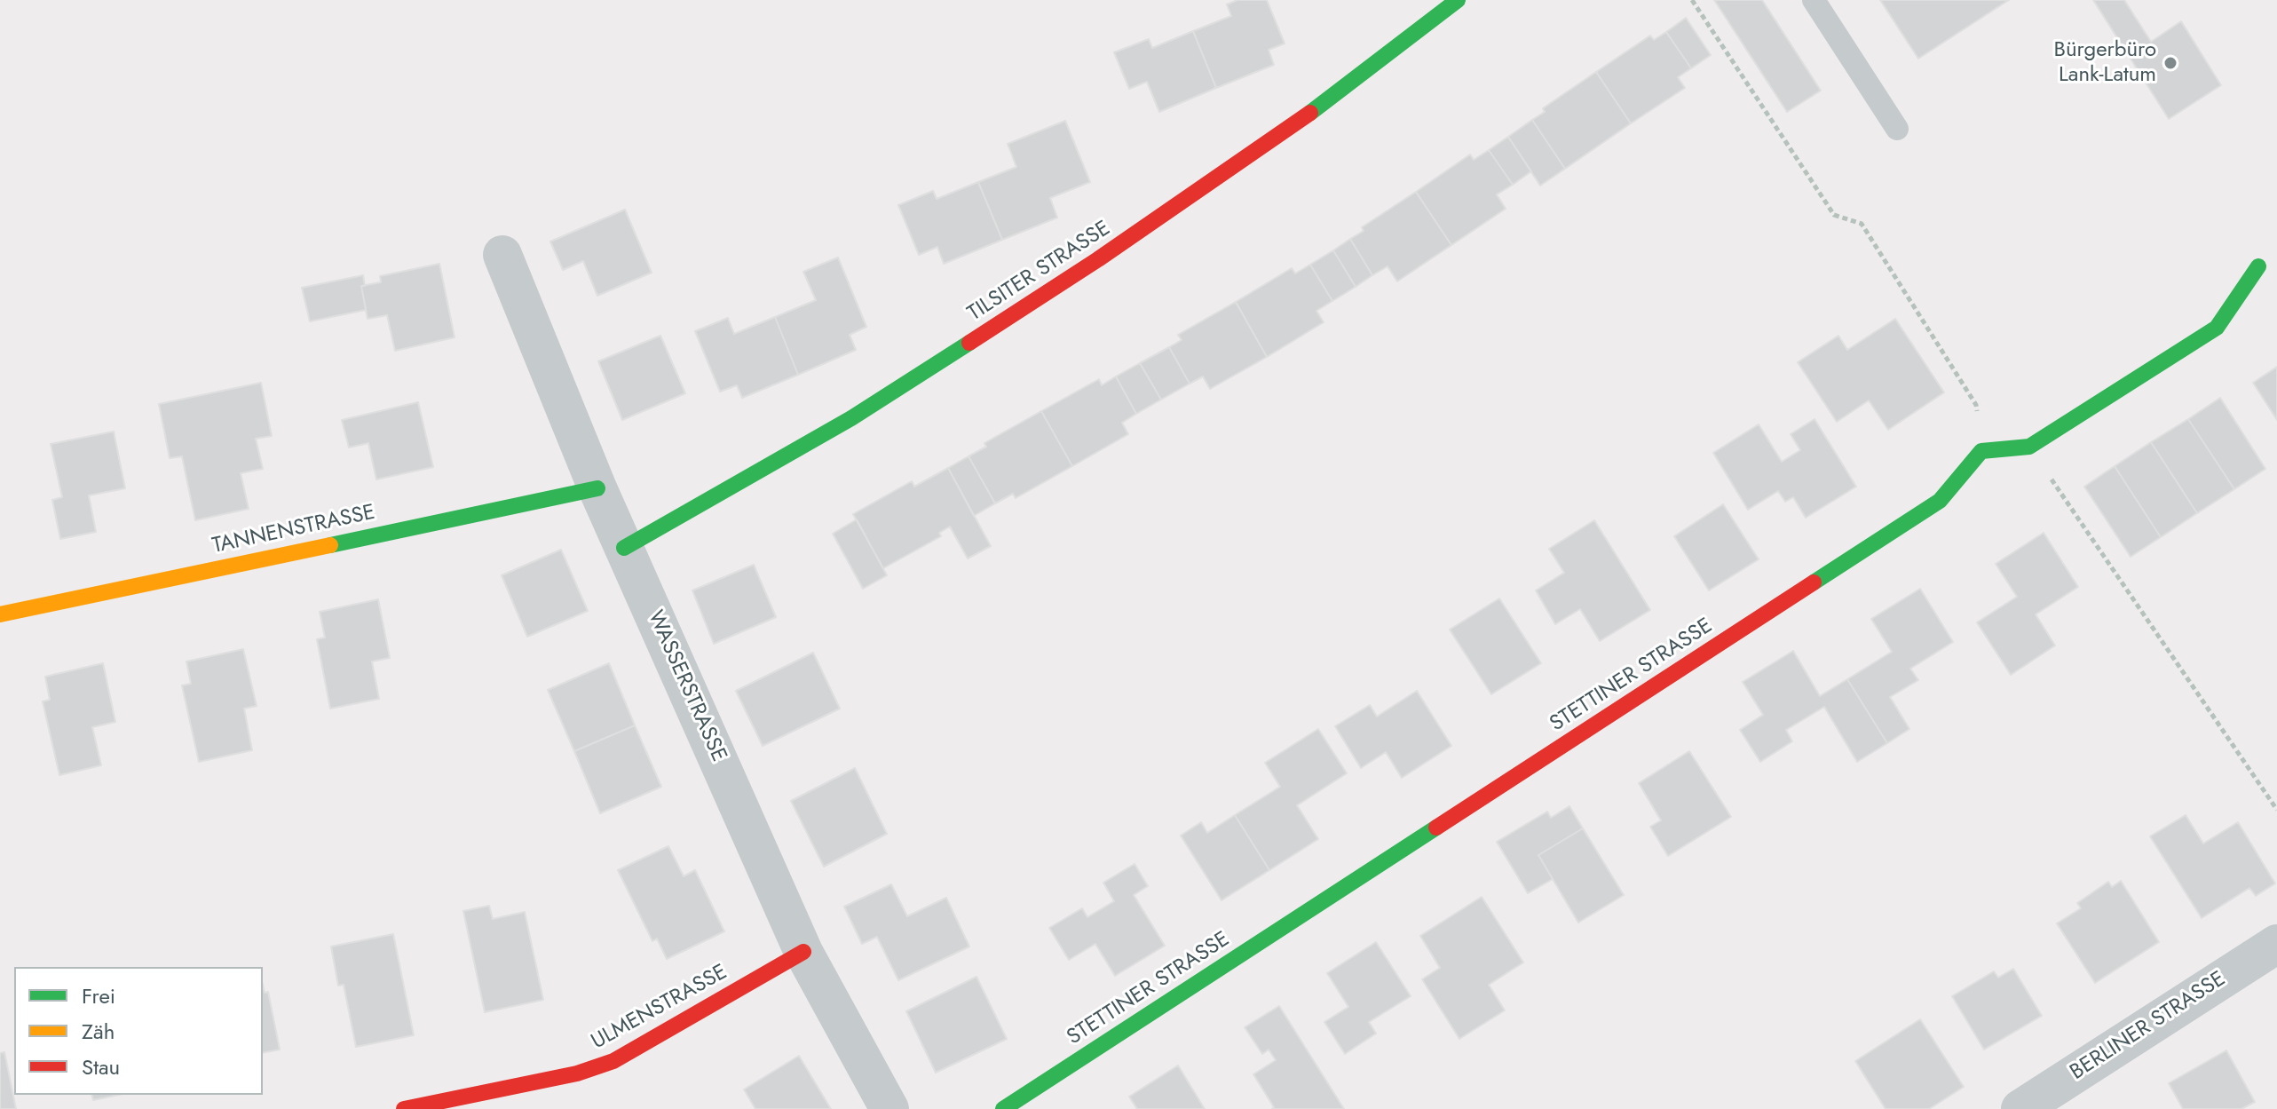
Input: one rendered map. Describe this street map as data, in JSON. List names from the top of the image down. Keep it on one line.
{"streets":{"street":["TILSITER STRASSE","TANNENSTRASSE","STETTINER STRASSE","WASSERSTRASSE","ULMENSTRASSE","BERLINER STRASSE"]},"crossings":[["TILSITER STRASSE","WASSERSTRASSE"],["TANNENSTRASSE","WASSERSTRASSE"],["WASSERSTRASSE","ULMENSTRASSE"]],"places":["Bürgerbüro Lank-Latum"],"legend":["Frei","Zäh","Stau"]}
